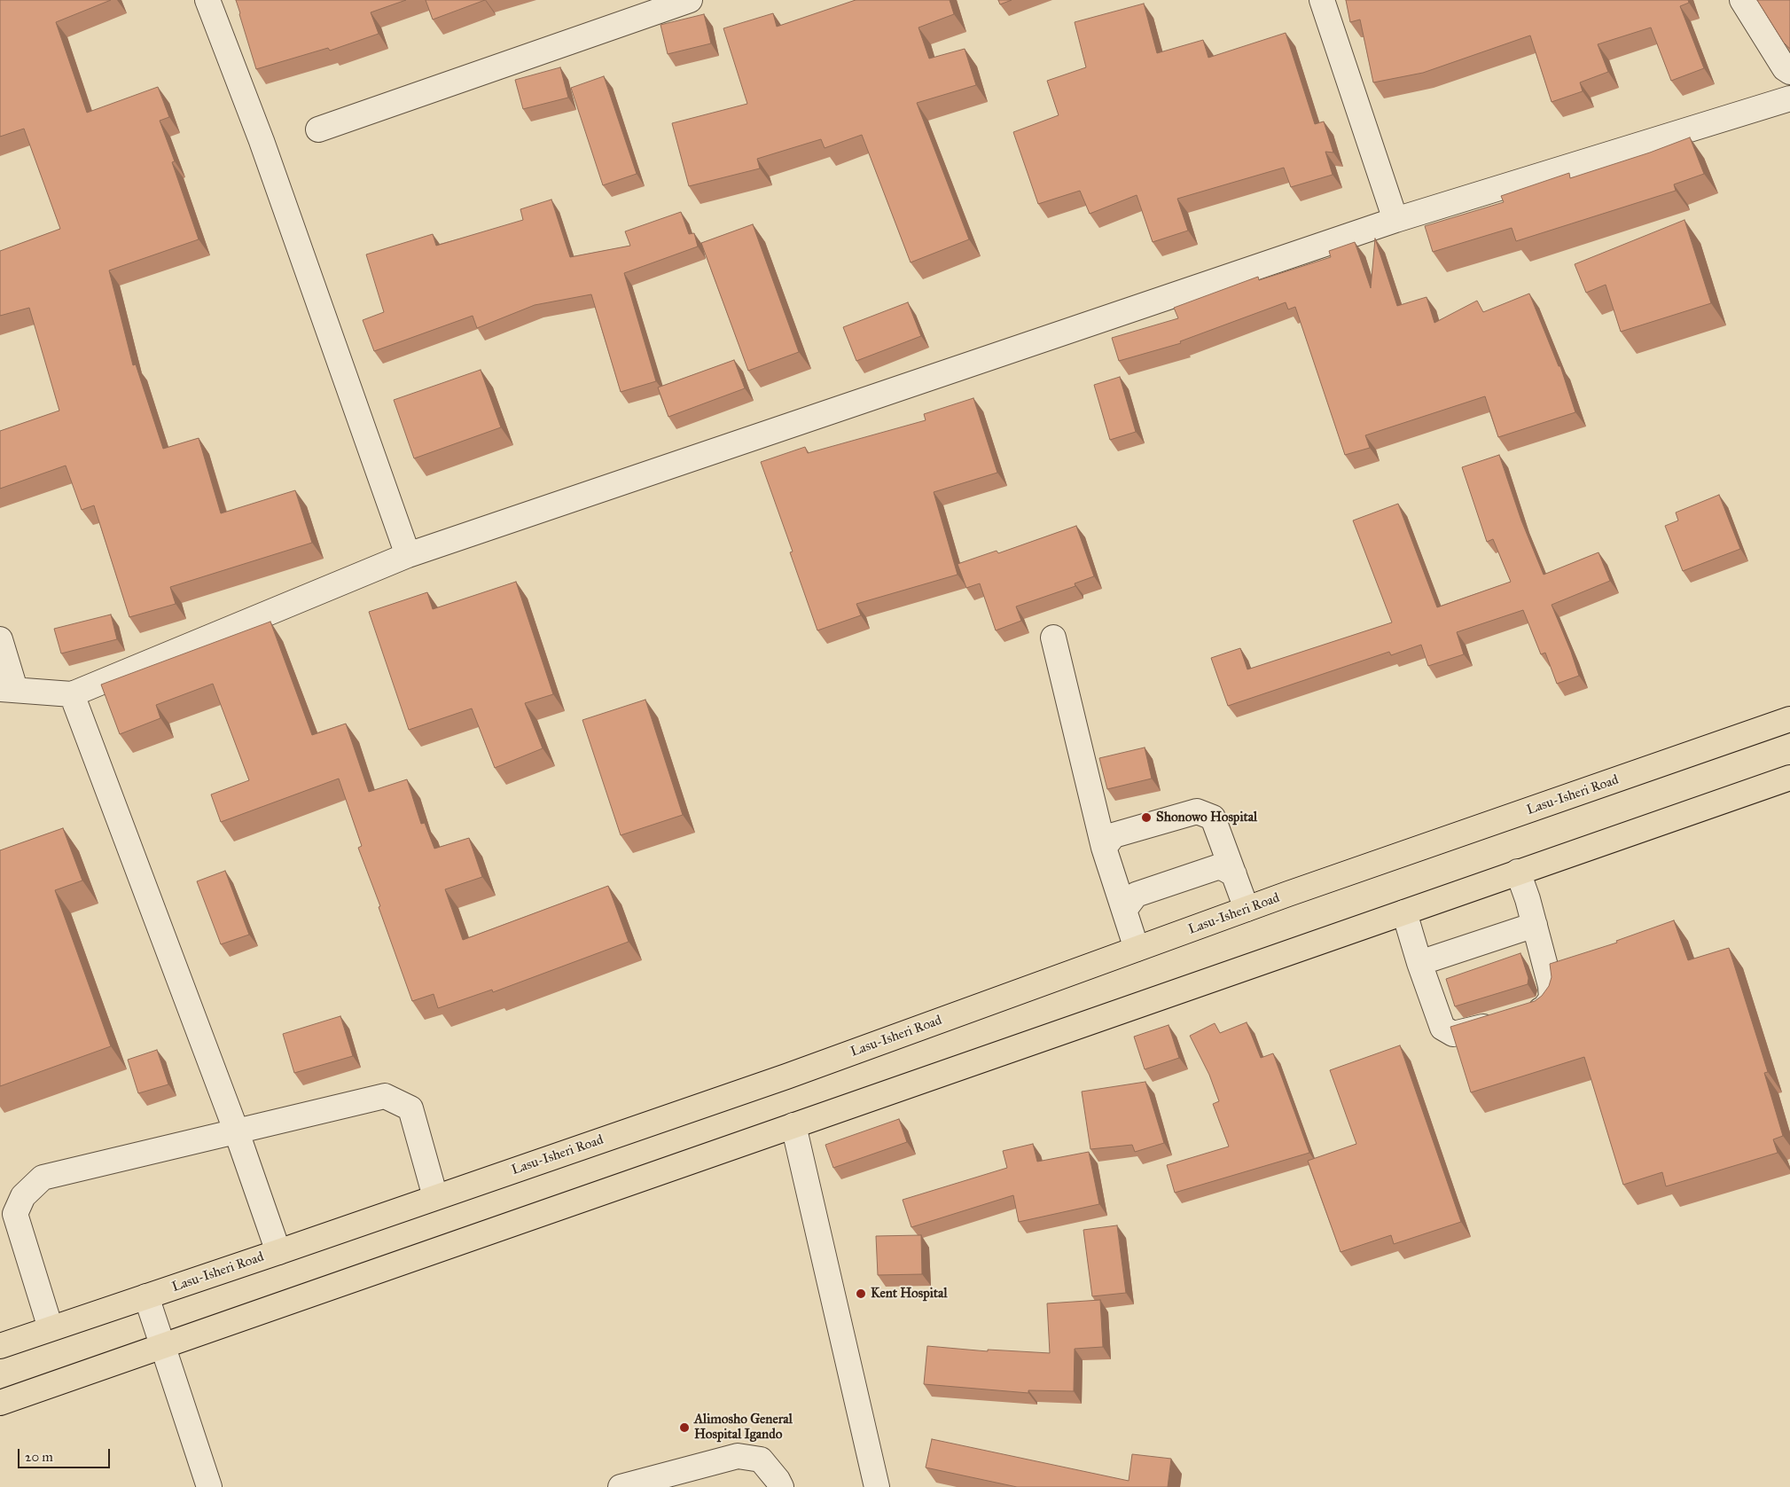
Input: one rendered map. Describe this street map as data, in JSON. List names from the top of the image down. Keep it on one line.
{"streets":{"main road":["Lasu-Isheri Road"]},"places":["Shonowo Hospital","Kent Hospital","Alimosho General Hospital Igando"],"scale_bar":"20 m"}
